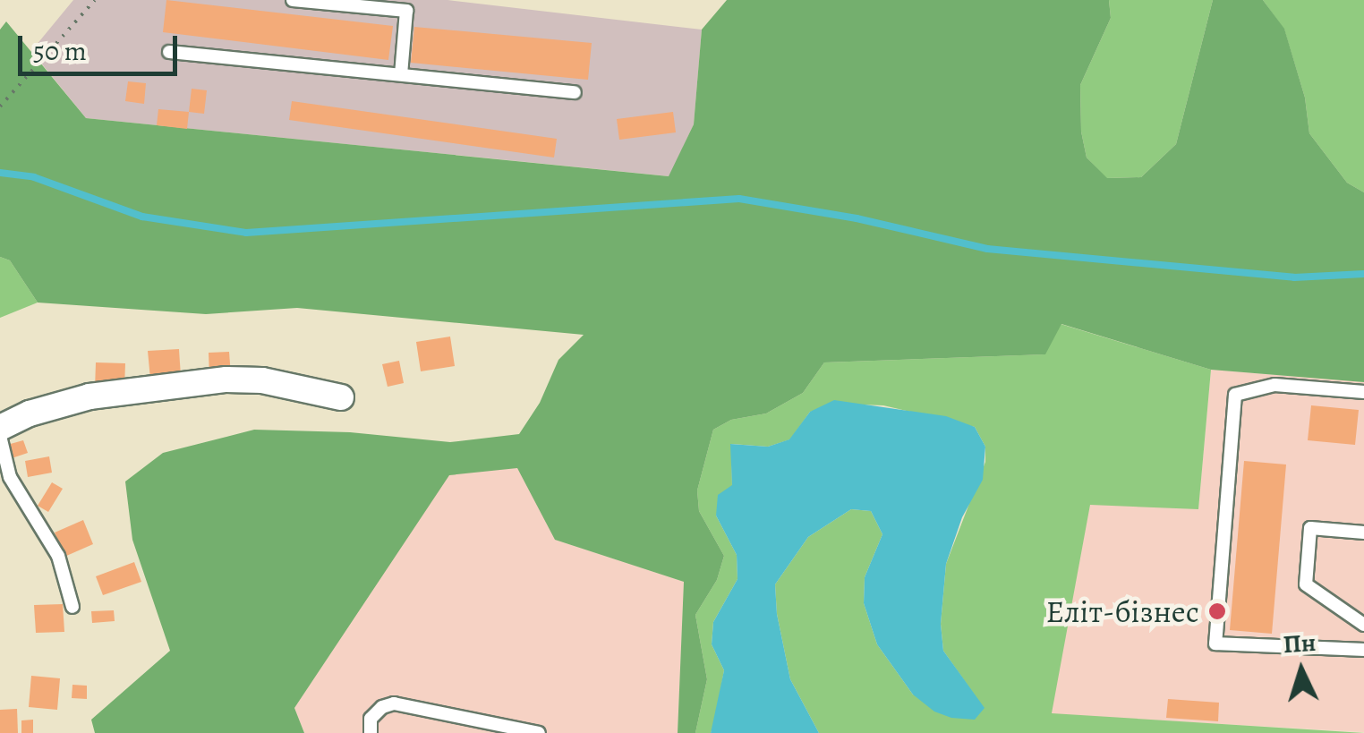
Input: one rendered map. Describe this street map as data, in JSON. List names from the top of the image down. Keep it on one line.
{"places":["Еліт-бізнес"],"scale_bar":"50 m","north":"top"}
